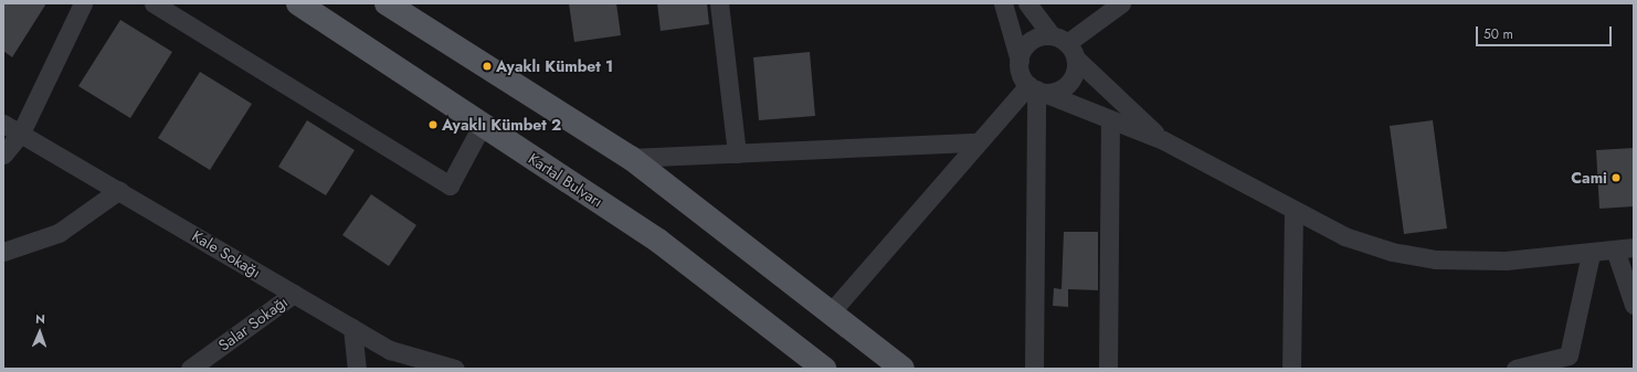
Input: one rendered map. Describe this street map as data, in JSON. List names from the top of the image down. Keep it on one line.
{"streets":{"main road":["Kartal Bulvarı"],"street":["Kale Sokağı","Salar Sokağı"]},"crossings":[["Kale Sokağı","Salar Sokağı"]],"places":["Ayaklı Kümbet 1","Ayaklı Kümbet 2","Cami"],"scale_bar":"50 m","north":"top"}
